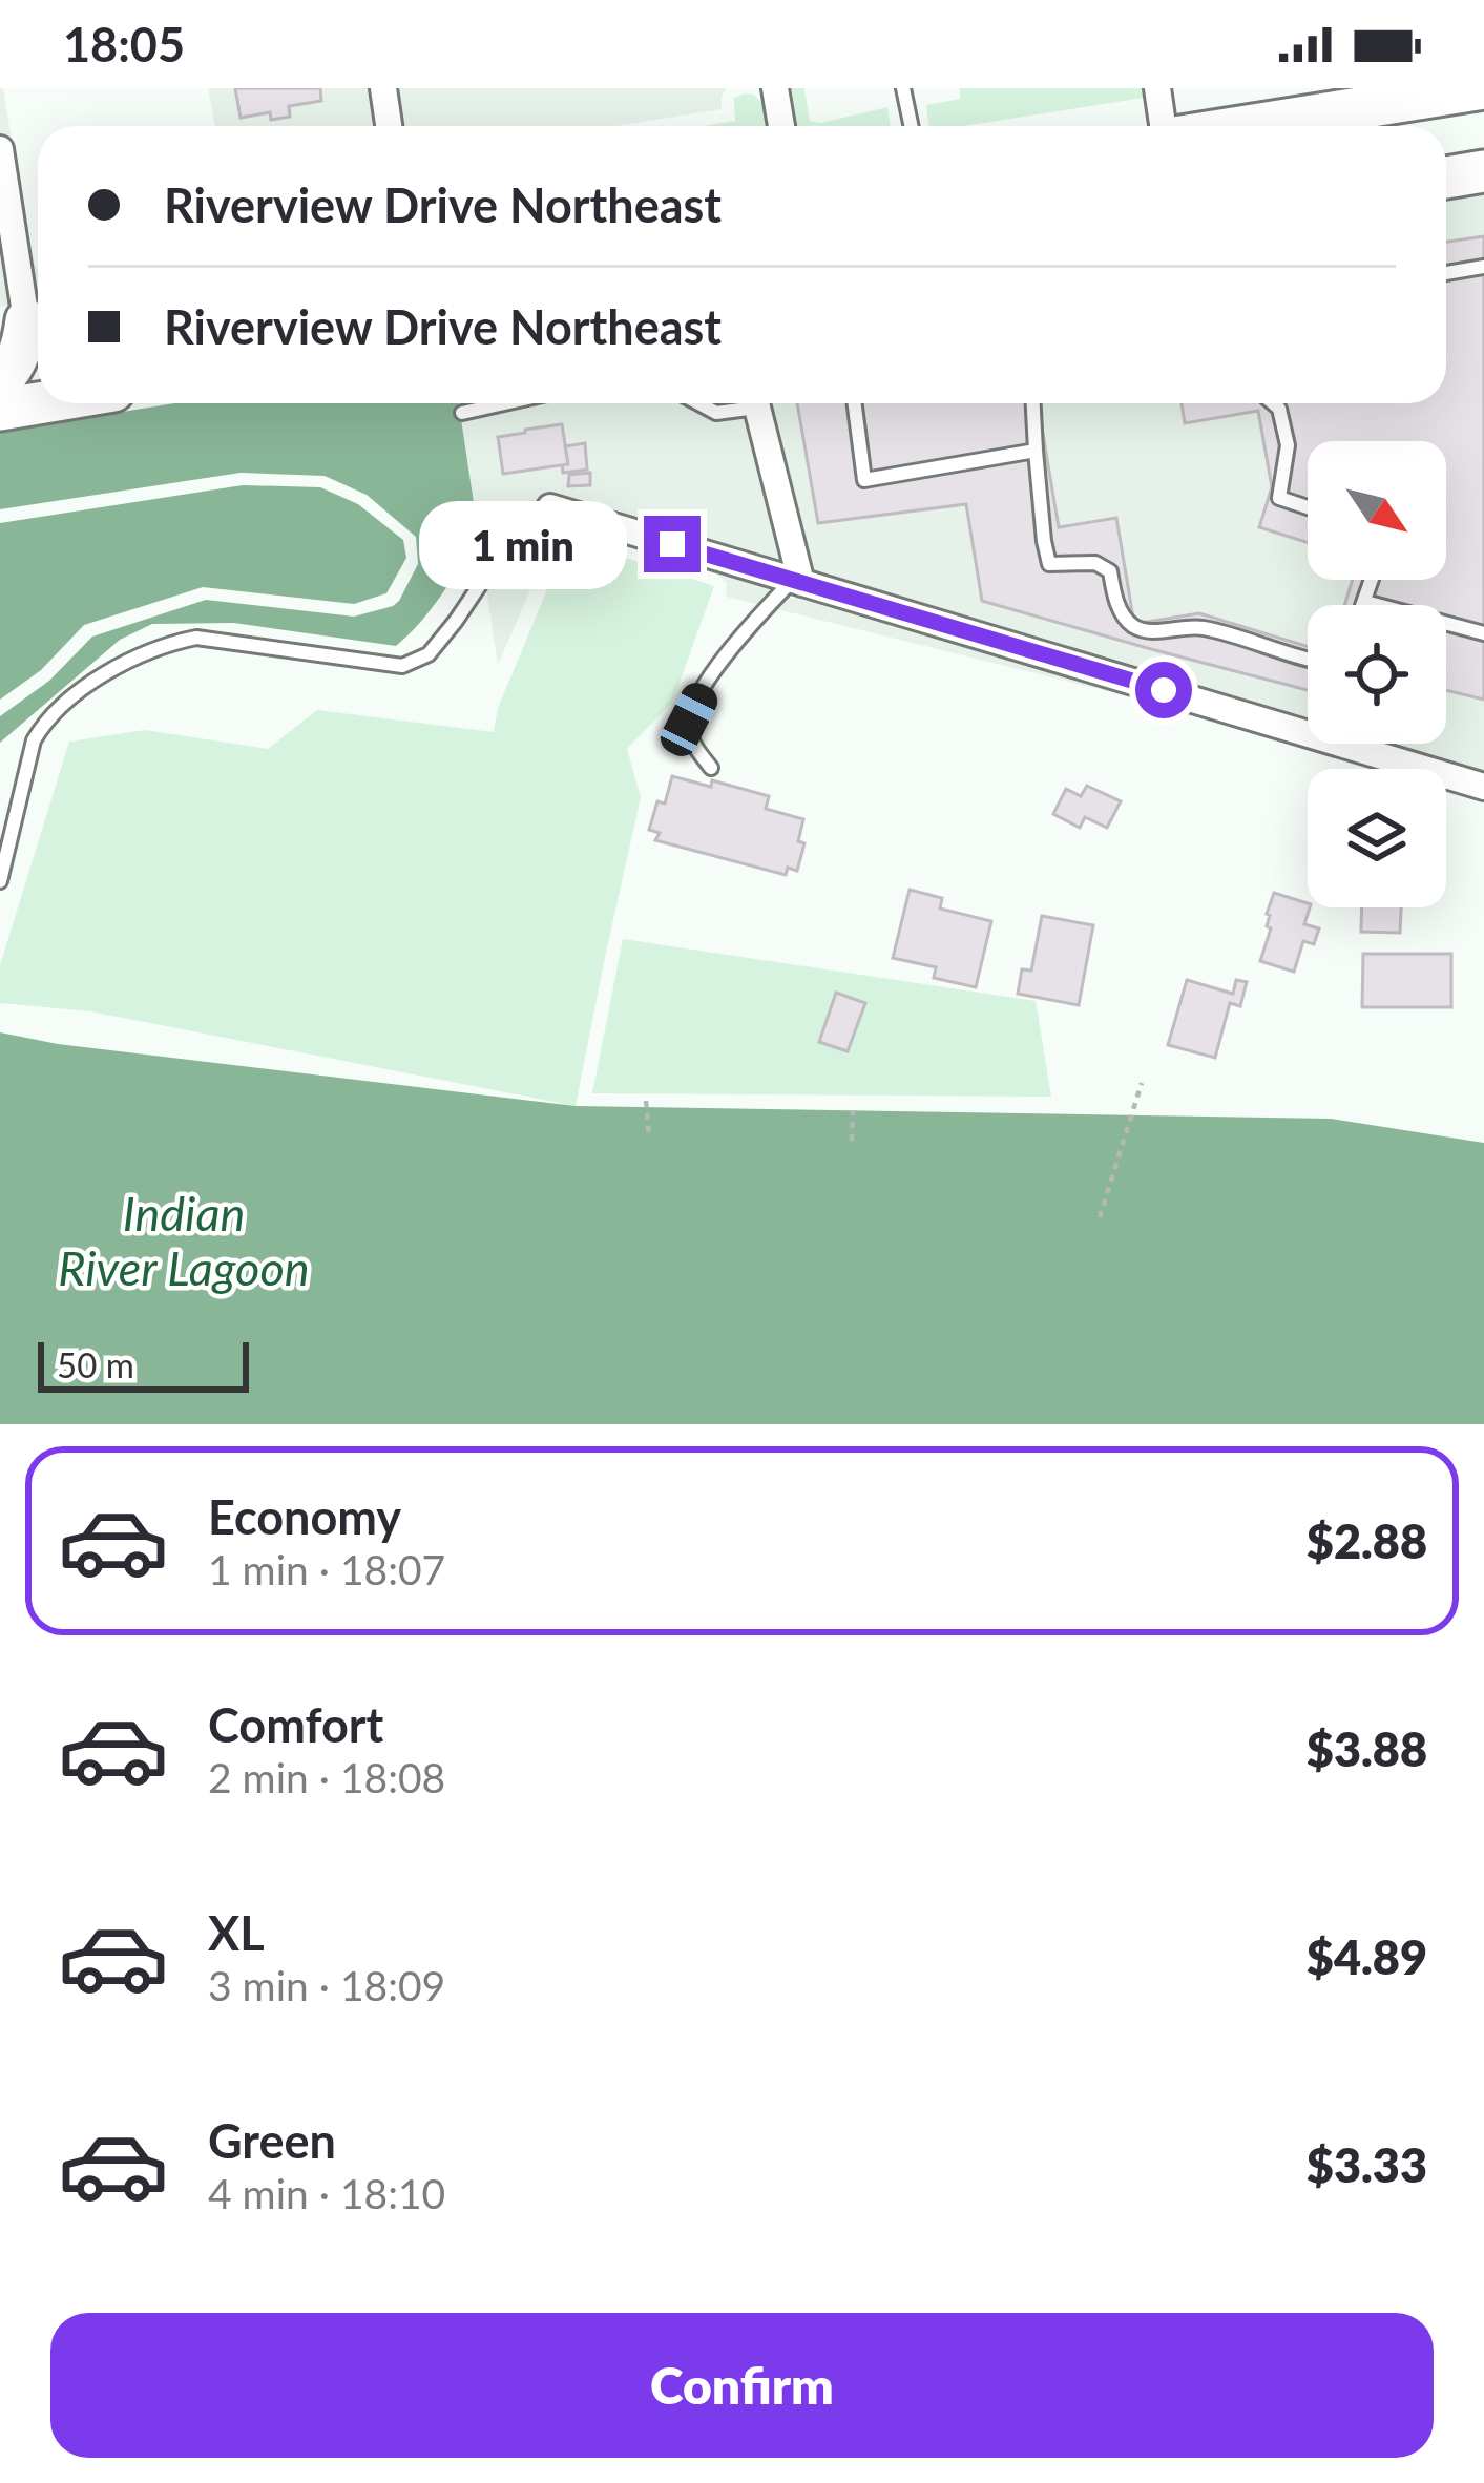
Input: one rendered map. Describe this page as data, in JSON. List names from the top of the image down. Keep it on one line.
{"water":["Indian River Lagoon"],"scale_bar":"50 m","north":"bottom right","page":{"status":"18:05","banner":["Riverview Drive Northeast","Riverview Drive Northeast"],"bubble":"1 min","scale":"50 m","list":[{"name":"Economy","note":"1 min · 18:07","value":"$2.88"},{"name":"Comfort","note":"2 min · 18:08","value":"$3.88"},{"name":"XL","note":"3 min · 18:09","value":"$4.89"},{"name":"Green","note":"4 min · 18:10","value":"$3.33"}],"buttons":"Confirm"}}
